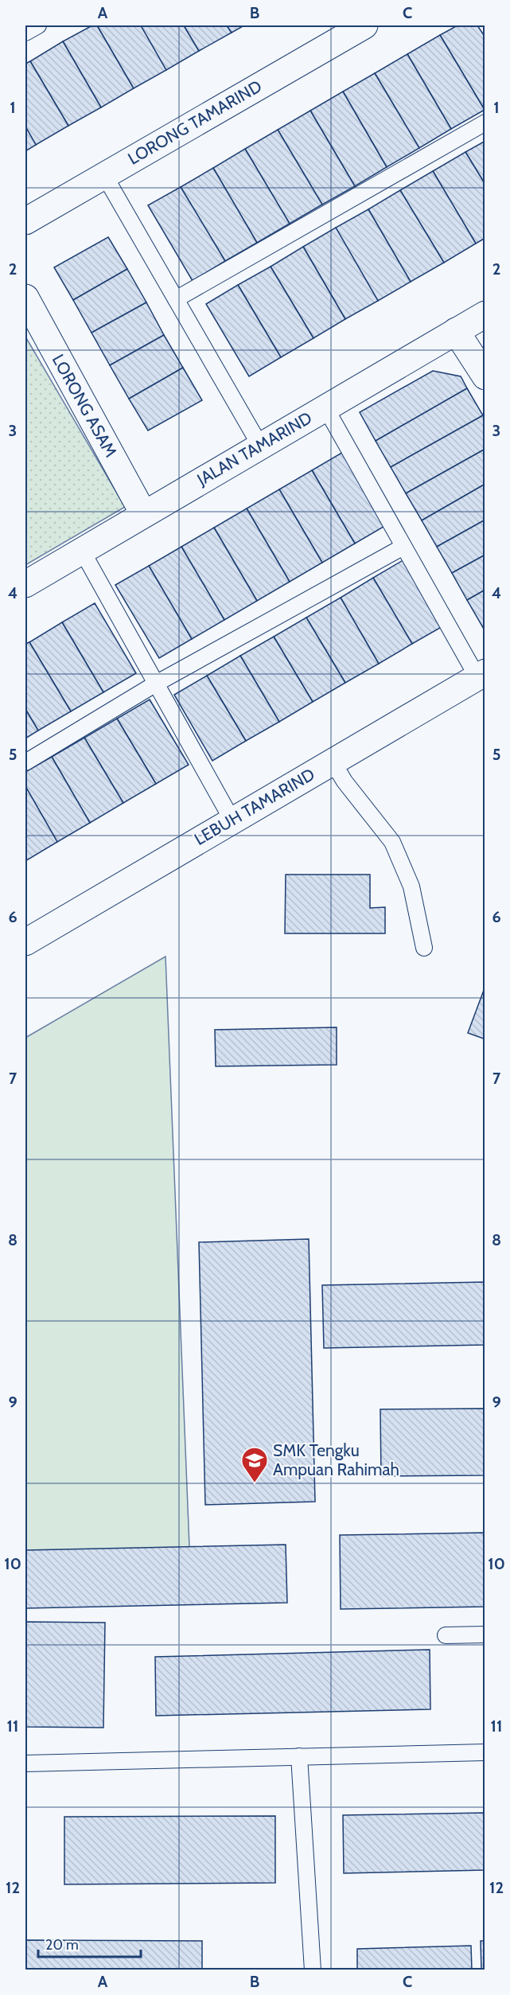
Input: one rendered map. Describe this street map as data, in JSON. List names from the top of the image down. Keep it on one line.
{"streets":{"street":["LORONG TAMARIND","LORONG ASAM","JALAN TAMARIND","LEBUH TAMARIND"]},"crossings":[["LORONG ASAM","JALAN TAMARIND"]],"places":{"school or university":["SMK Tengku Ampuan Rahimah"]},"scale_bar":"20 m","grid":{"columns":["A","B","C"],"rows":["1","2","3","4","5","6","7","8","9","10","11","12"]}}
